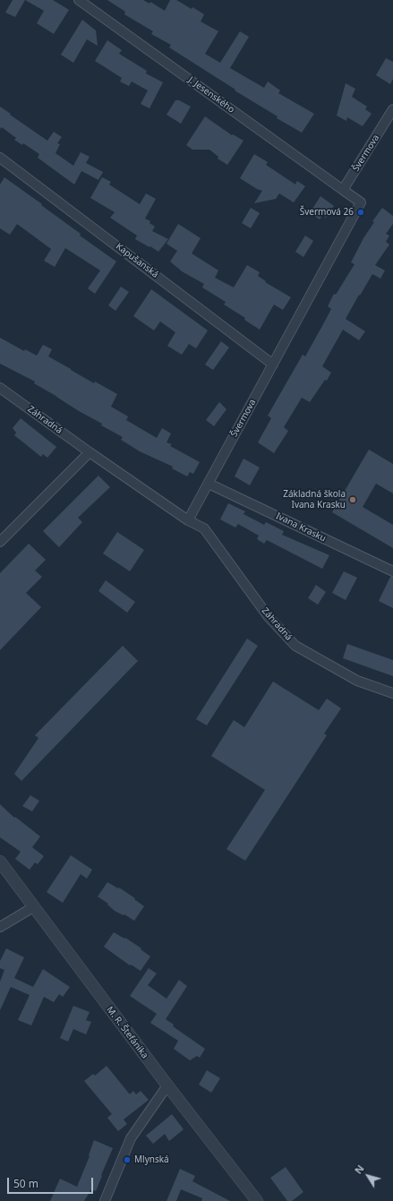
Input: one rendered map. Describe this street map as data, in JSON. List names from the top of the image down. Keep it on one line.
{"streets":{"street":["J. Jesenského","Švermova","Kapušanská","Záhradná","Ivana Krasku","M. R. Štefánika"]},"crossings":[["J. Jesenského","Švermova"],["Švermova","Kapušanská"],["Švermova","Záhradná"],["Švermova","Ivana Krasku"]],"places":["Švermová 26","Základná škola Ivana Krasku","Mlynská"],"scale_bar":"50 m","north":"top left"}
